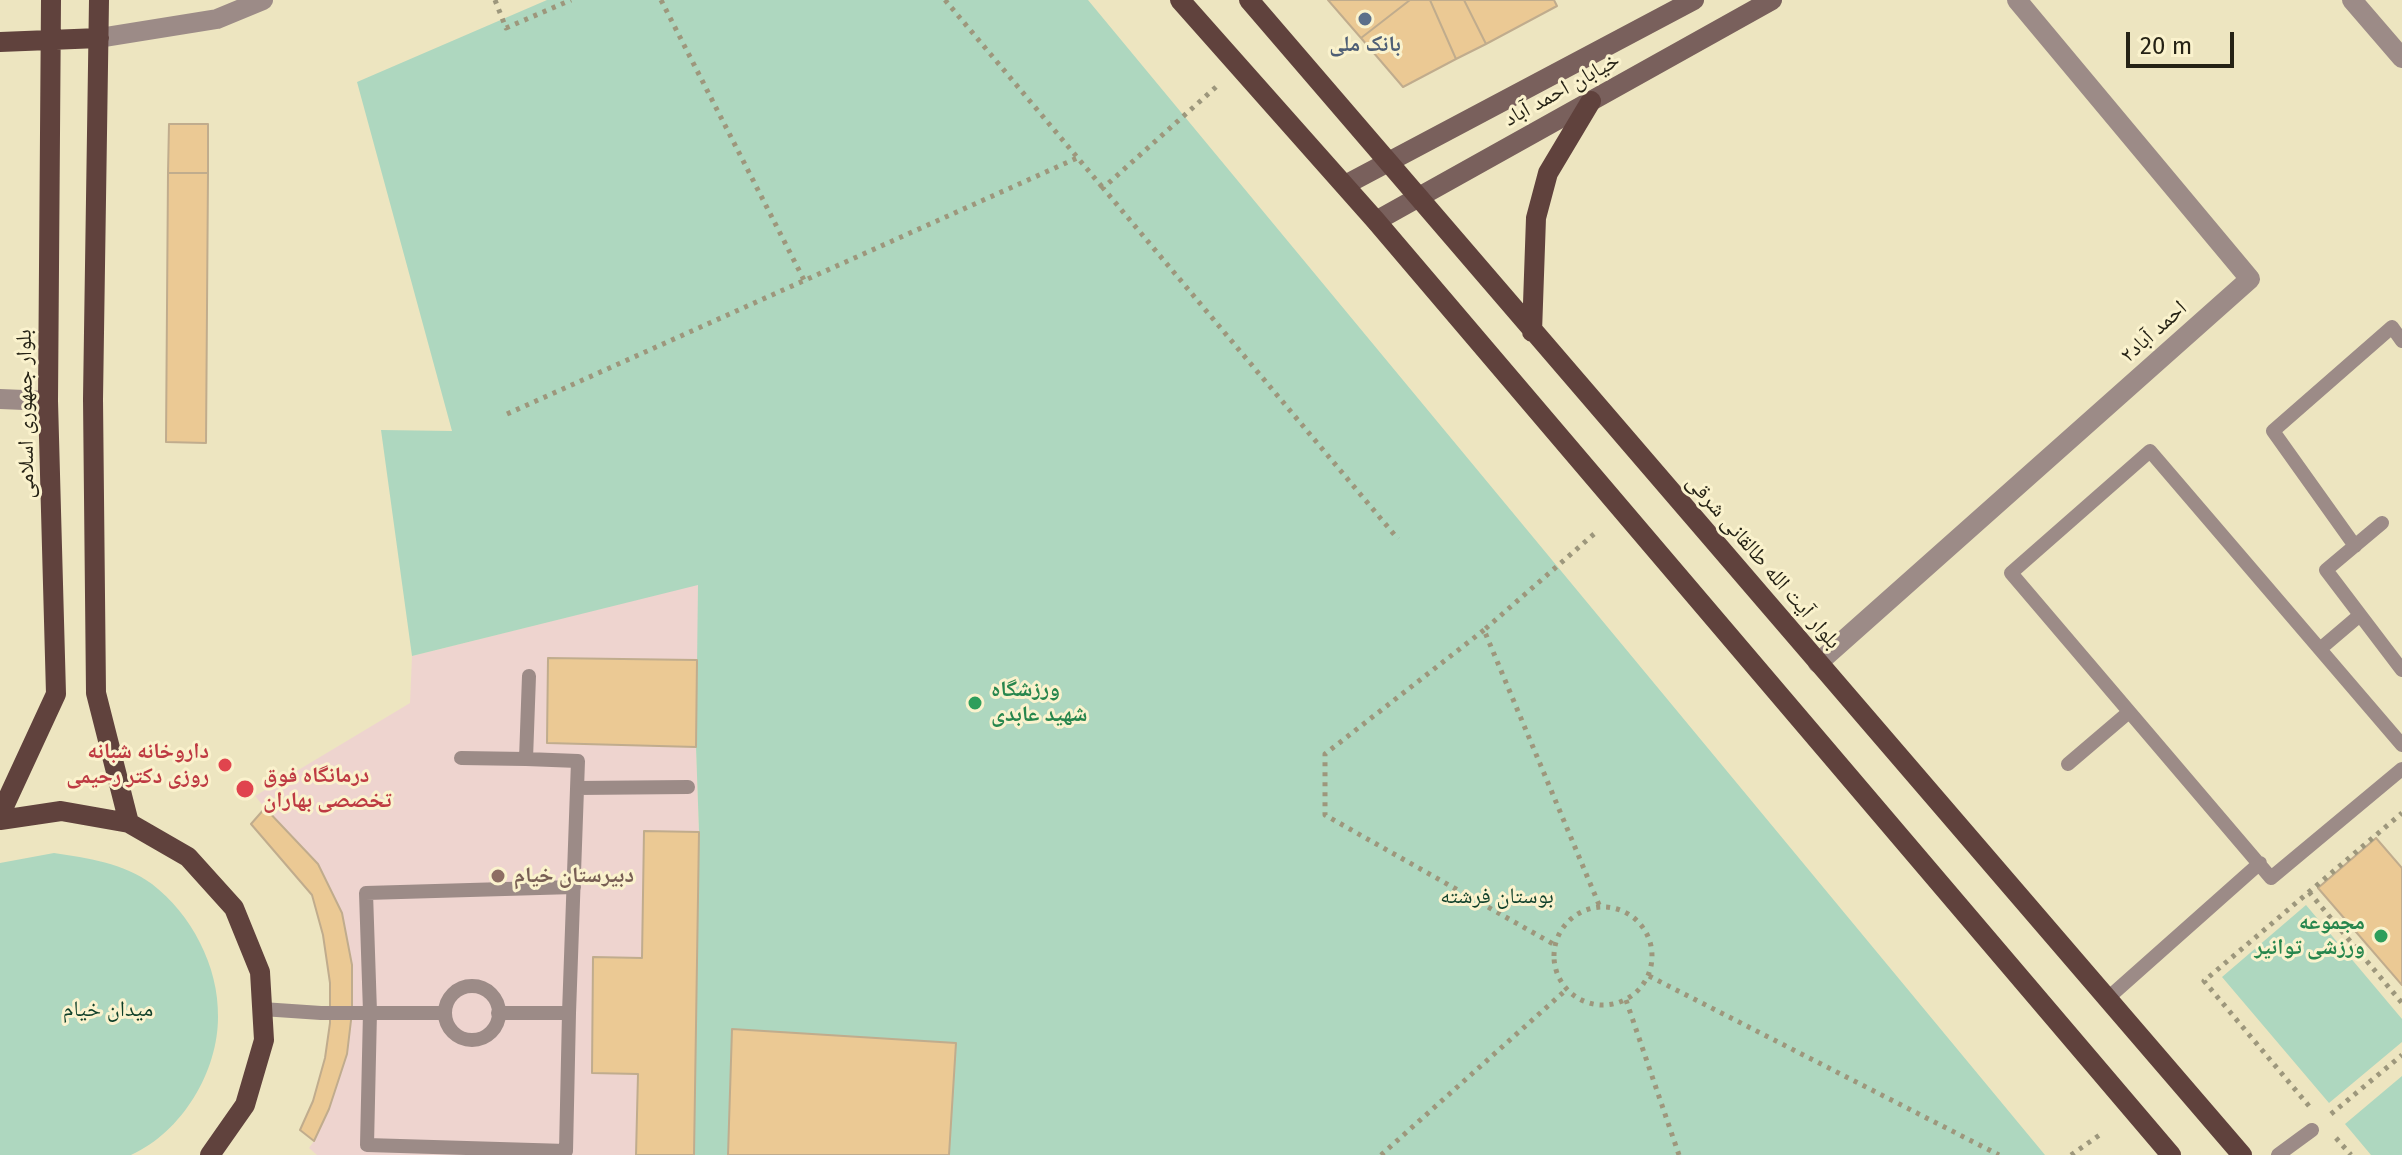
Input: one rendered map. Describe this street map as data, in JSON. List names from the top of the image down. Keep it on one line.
{"streets":{"main road":["خیابان احمد آباد","بلوار جمهوری اسلامی","بلوار آیت الله طالقانی شرقی"],"street":["احمد آباد۲"]},"crossings":[["خیابان احمد آباد","بلوار آیت الله طالقانی شرقی"],["احمد آباد۲","بلوار آیت الله طالقانی شرقی"]],"parks":["بوستان فرشته","میدان خیام"],"places":["بانک ملی","ورزشگاه شهید عابدی","داروخانه شبانه روزی دکتر رحیمی","درمانگاه فوق تخصصی بهاران","دبیرستان خیام","مجموعه ورزشی توانیر"],"scale_bar":"20 m"}
